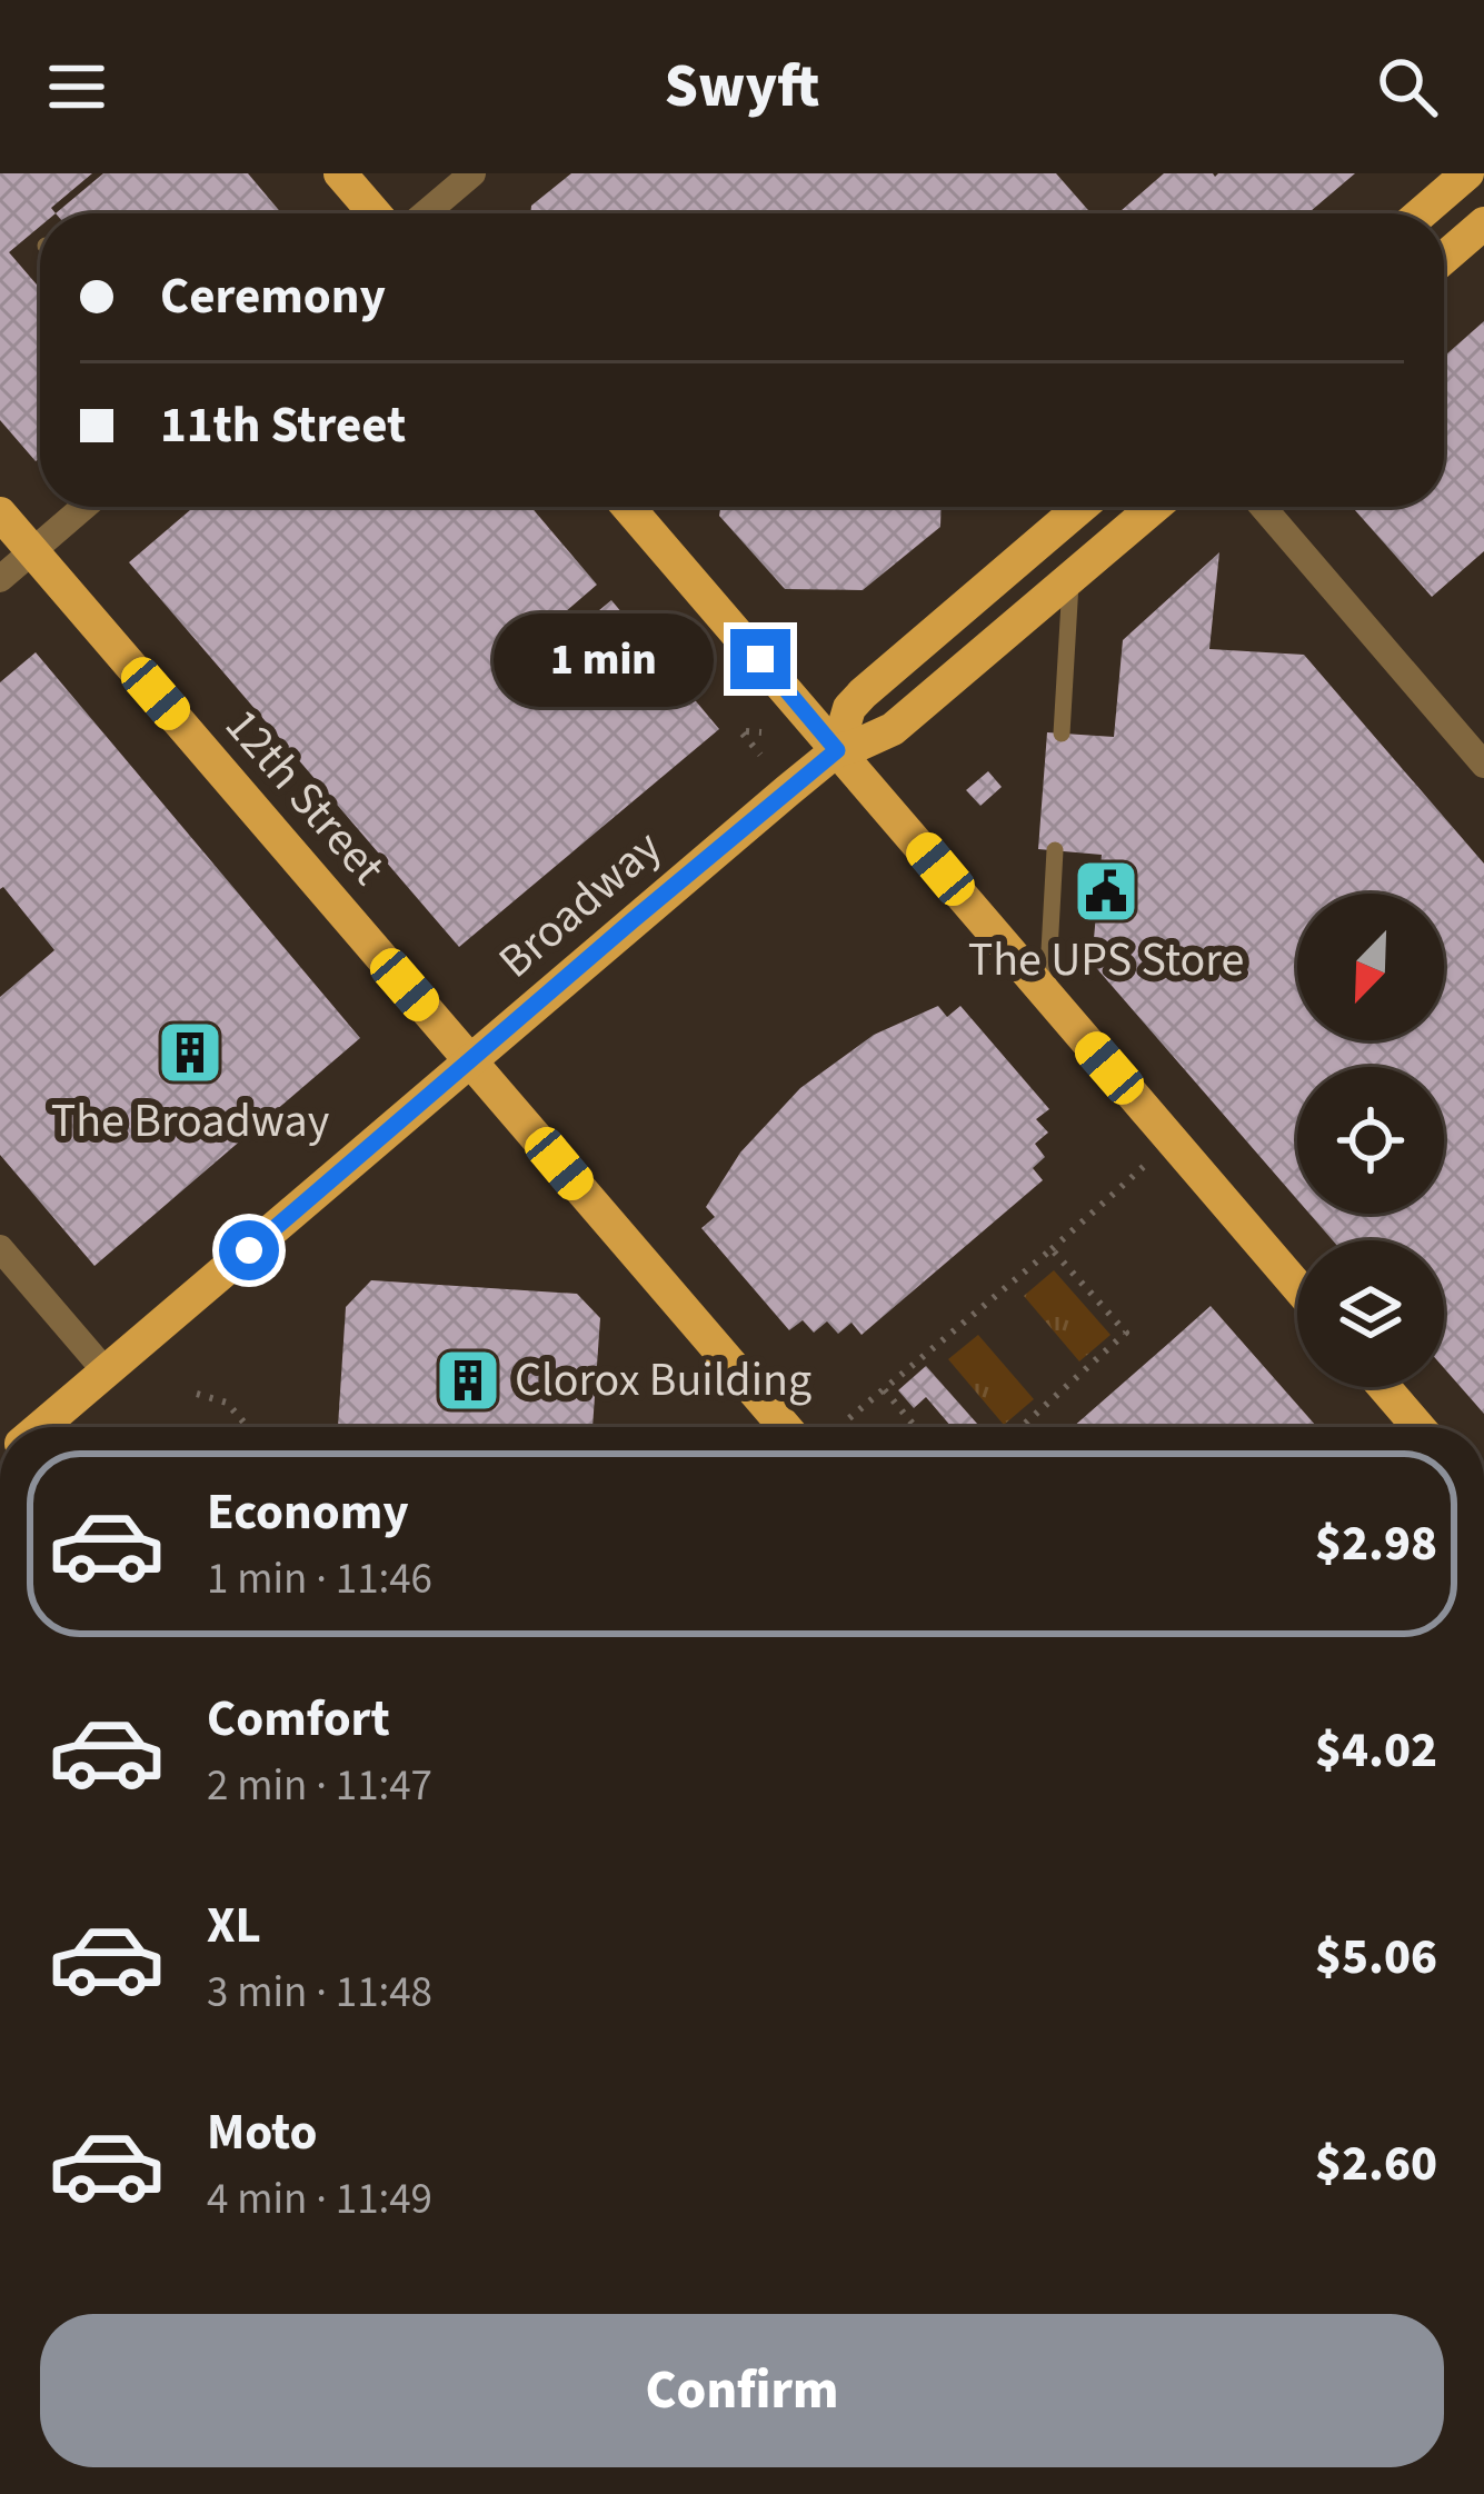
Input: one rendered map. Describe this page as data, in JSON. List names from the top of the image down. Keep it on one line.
{"streets":{"main road":["12th Street","Broadway"]},"crossings":[["12th Street","Broadway"]],"places":{"public building":["The UPS Store"],"building":["The Broadway","Clorox Building"]},"north":"bottom left","page":{"header":"Swyft","banner":["Ceremony","11th Street"],"bubble":"1 min","list":[{"name":"Economy","note":"1 min · 11:46","value":"$2.98"},{"name":"Comfort","note":"2 min · 11:47","value":"$4.02"},{"name":"XL","note":"3 min · 11:48","value":"$5.06"},{"name":"Moto","note":"4 min · 11:49","value":"$2.60"}],"buttons":"Confirm"}}
